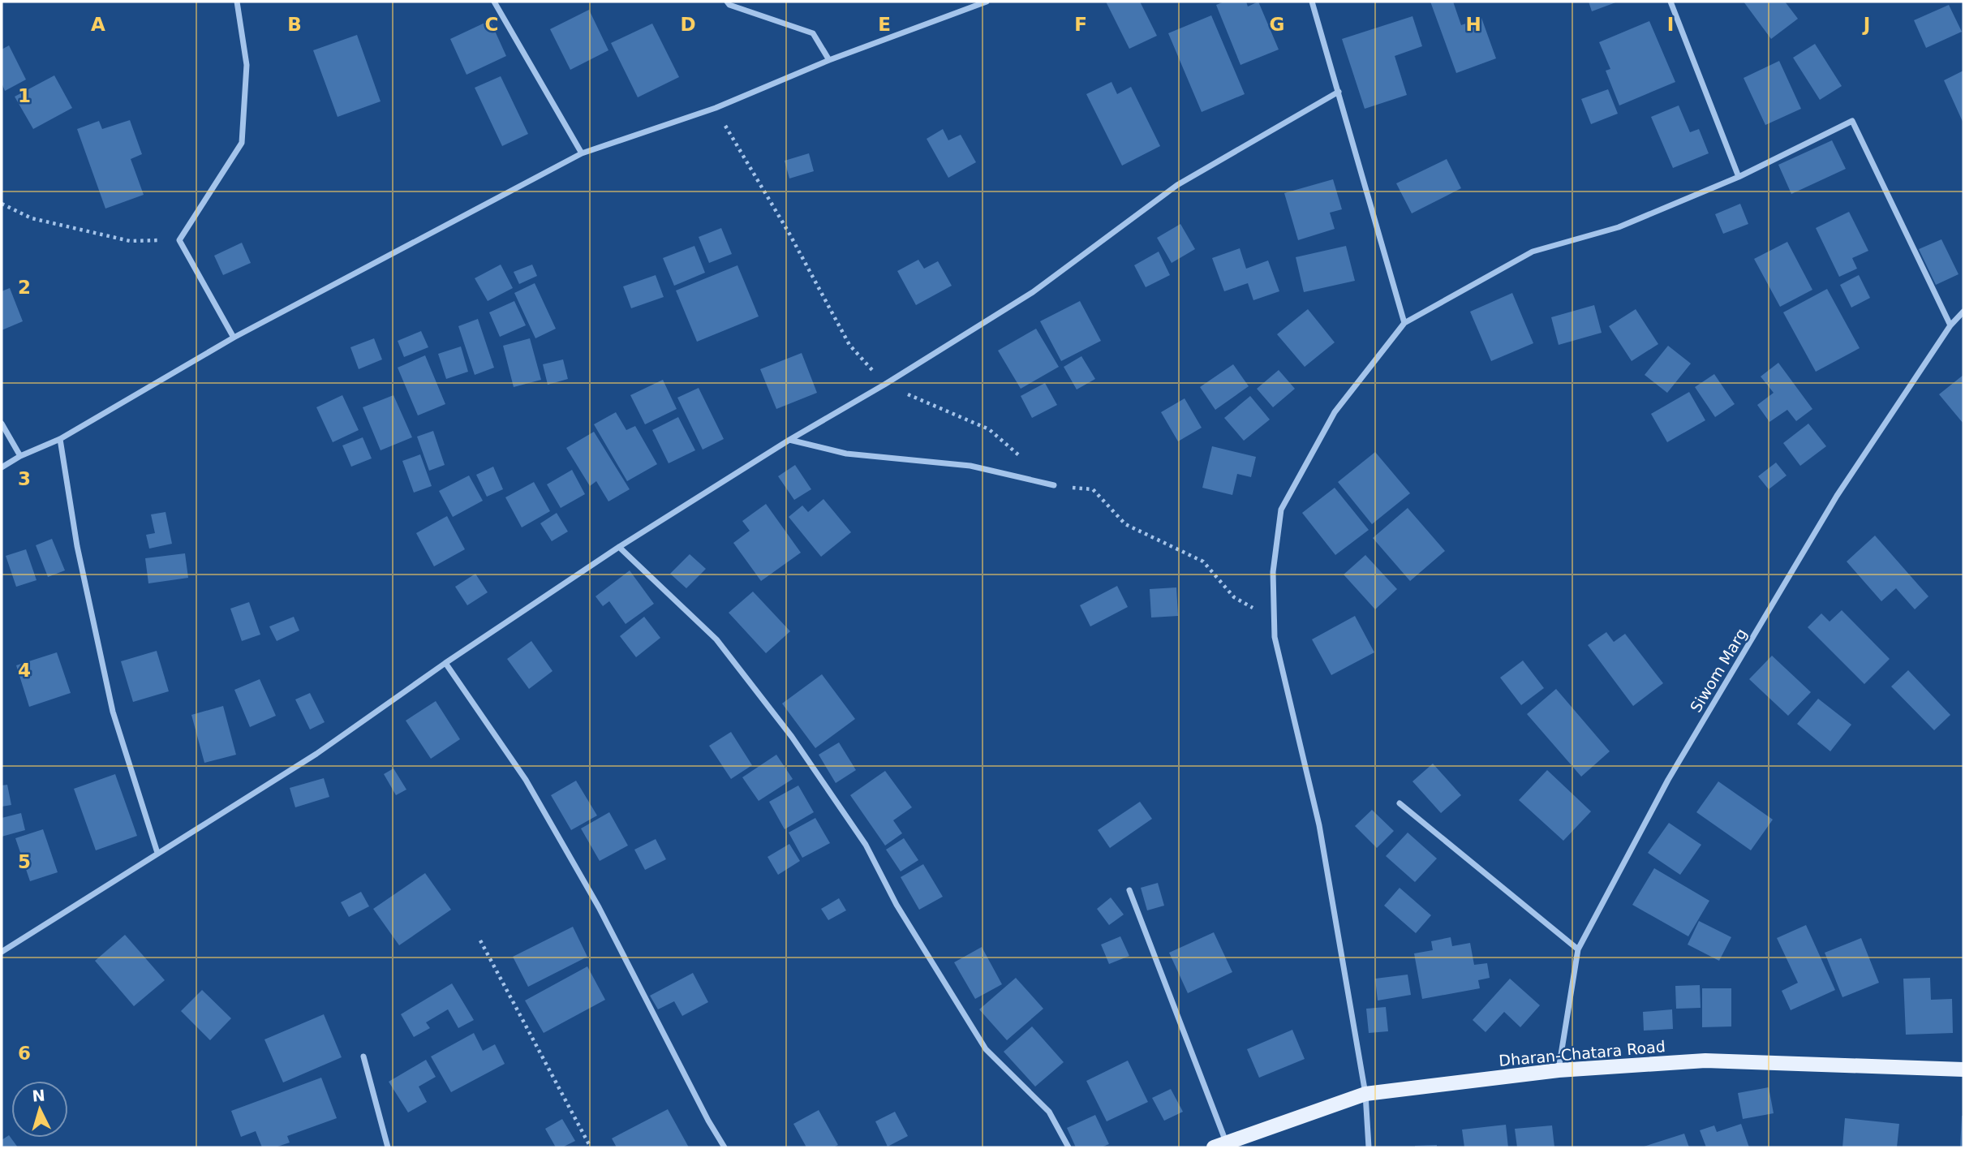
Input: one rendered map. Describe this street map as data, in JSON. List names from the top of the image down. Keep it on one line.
{"streets":{"main road":["Dharan-Chatara Road"],"street":["Siwom Marg"]},"crossings":[["Siwom Marg","Dharan-Chatara Road"]],"north":"top","grid":{"columns":["A","B","C","D","E","F","G","H","I","J"],"rows":["1","2","3","4","5","6"]}}
